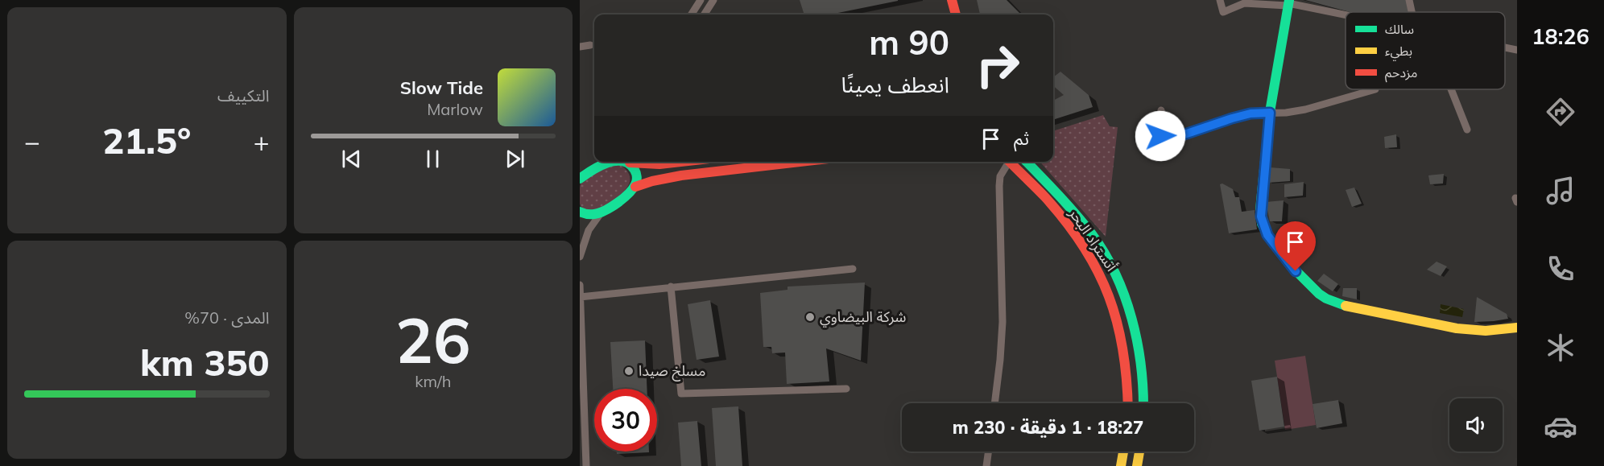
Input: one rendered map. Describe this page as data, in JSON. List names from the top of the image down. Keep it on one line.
{"streets":{"main road":["أتستراد البحر"]},"places":["شركة البيضاوي","مسلخ صيدا"],"legend":["سالك","بطيء","مزدحم"],"page":{"tabs":"18:26","tile":["التكييف",["26","km/h"],["المدى · 70%","350 km"]],"turn":["90 m","انعطف يمينًا"],"song":["Slow Tide","Marlow"],"then":"ثم","heat":["−","21.5°","+"],"limit":"30","trip":"18:27 · 1 دقيقة · 230 m"}}
